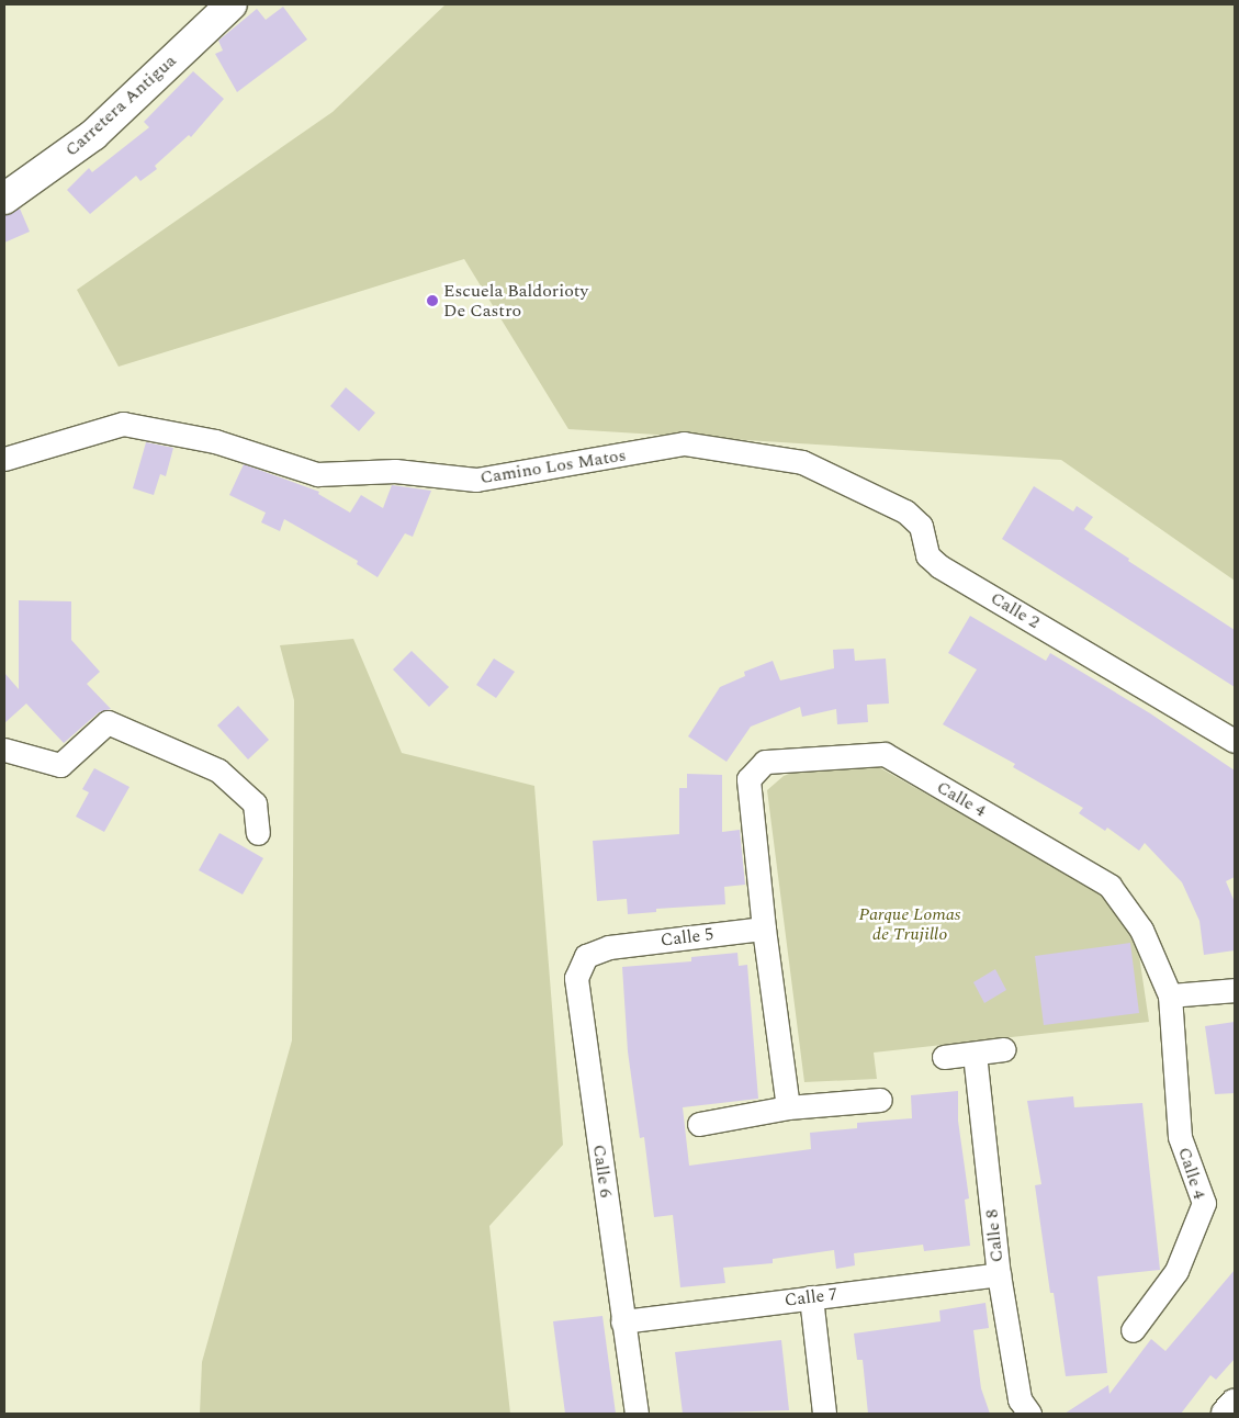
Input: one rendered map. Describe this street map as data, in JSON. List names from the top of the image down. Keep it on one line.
{"streets":{"street":["Carretera Antigua","Camino Los Matos","Calle 2","Calle 4","Calle 5","Calle 6","Calle 8","Calle 7"]},"crossings":[["Camino Los Matos","Calle 2"],["Calle 4","Calle 5"],["Calle 5","Calle 6"],["Calle 6","Calle 7"],["Calle 8","Calle 7"]],"parks":["Parque Lomas de Trujillo"],"places":["Escuela Baldorioty De Castro"]}
